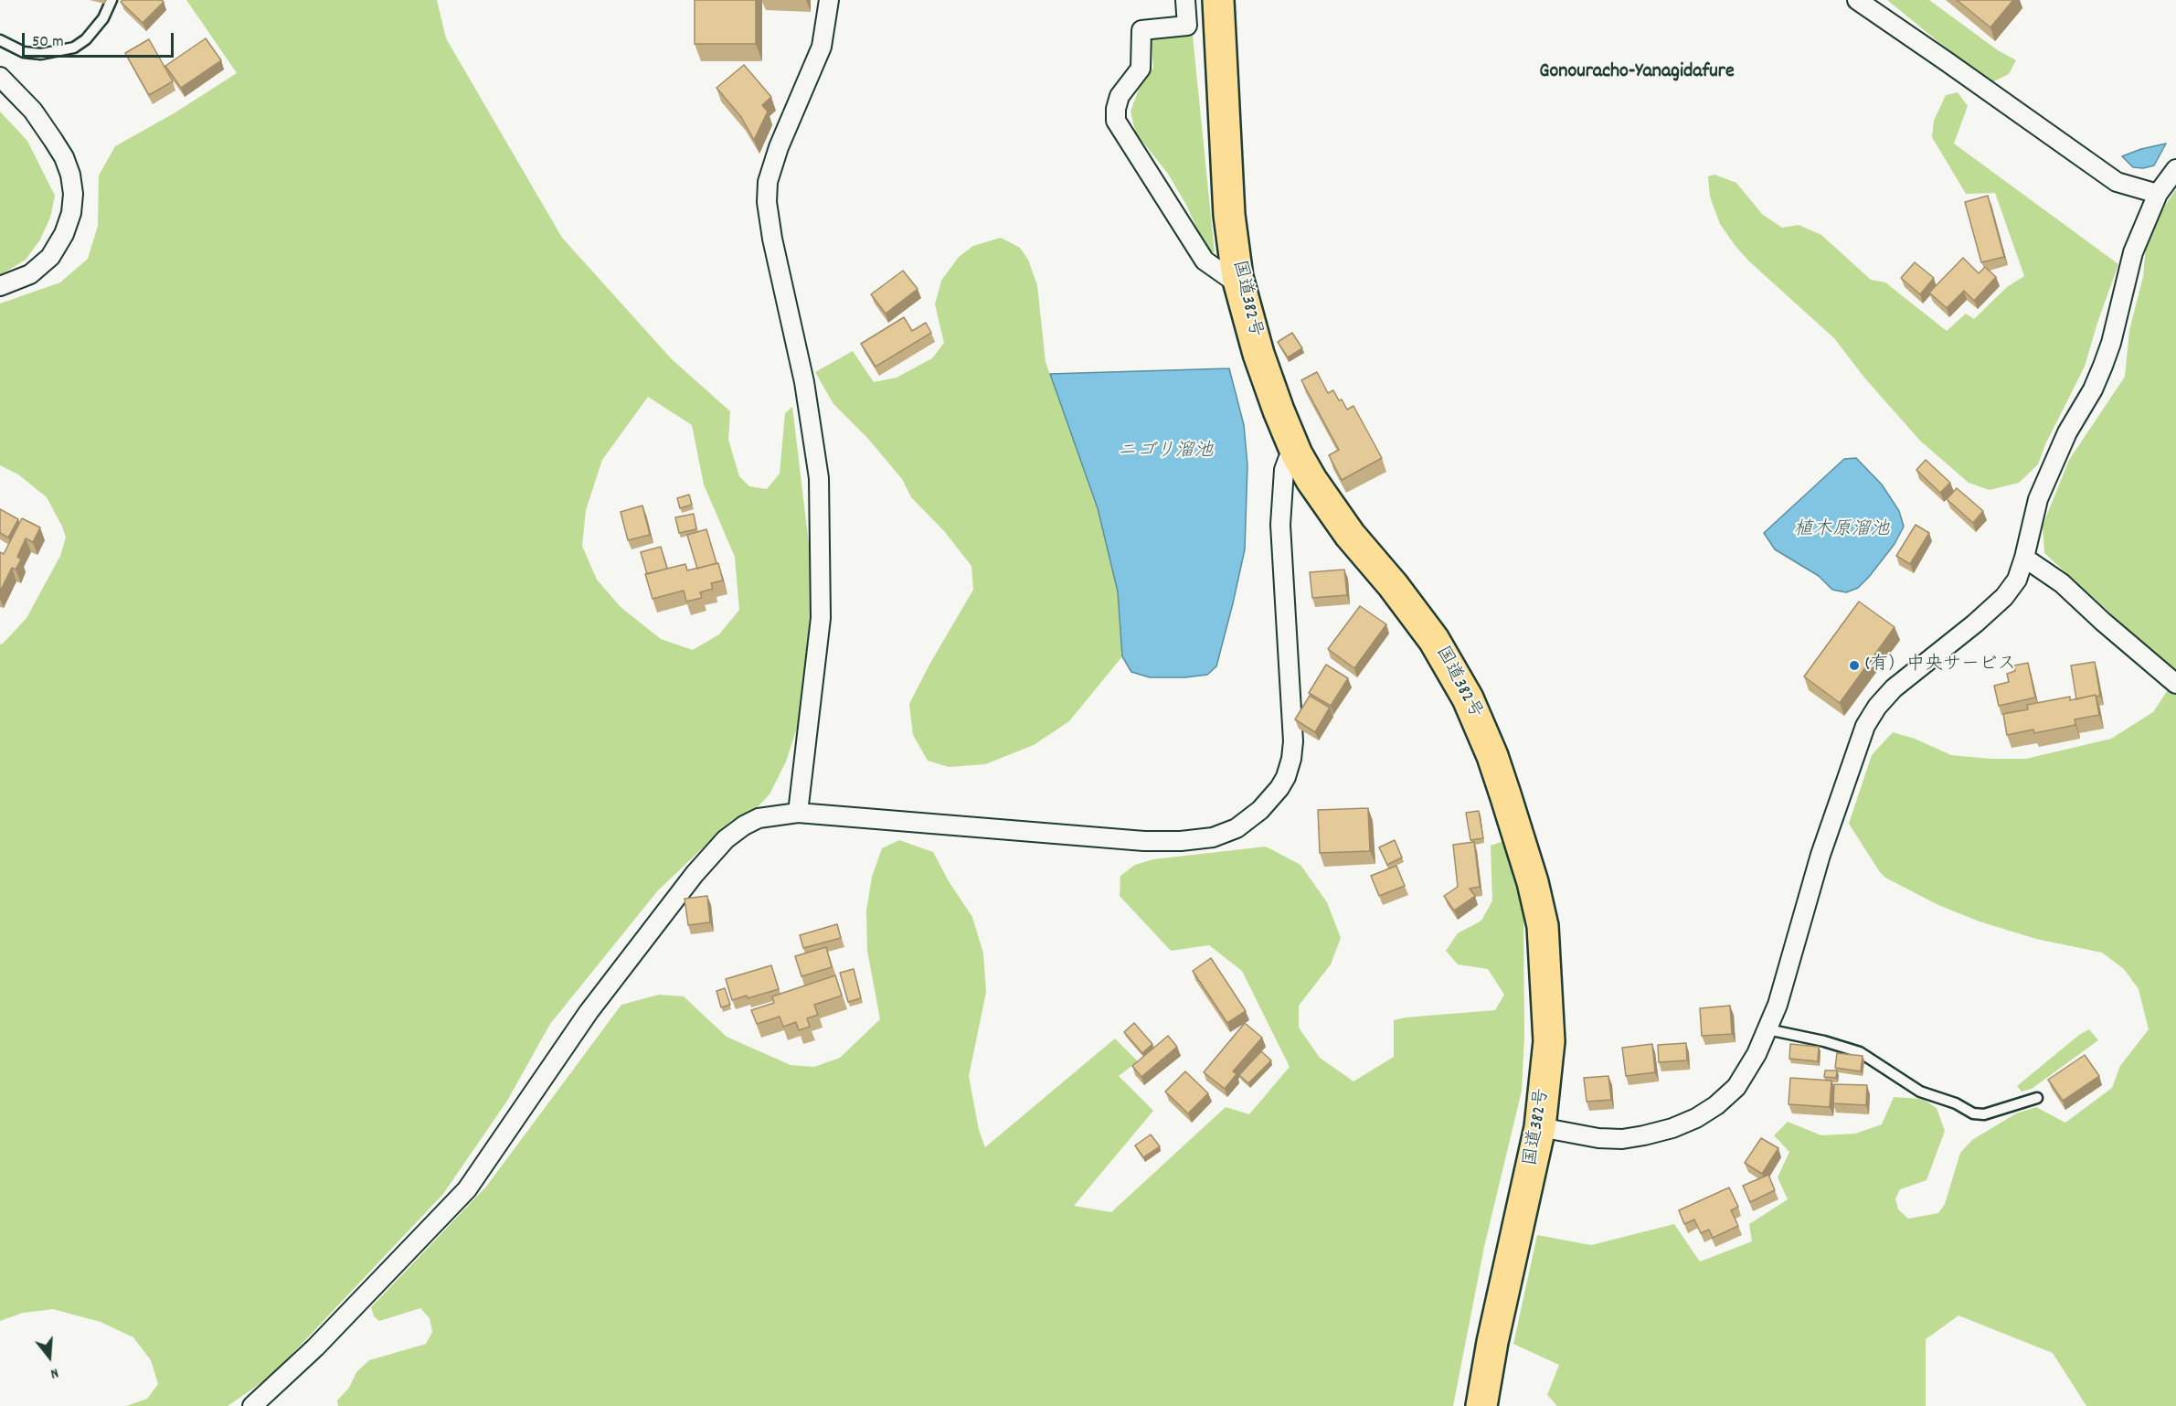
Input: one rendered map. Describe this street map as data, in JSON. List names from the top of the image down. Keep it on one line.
{"streets":{"highway":["国道382号"]},"districts":["Gonouracho-Yanagidafure"],"water":["ニゴリ溜池","植木原溜池"],"places":["(有）中央サービス"],"scale_bar":"50 m","north":"bottom"}
